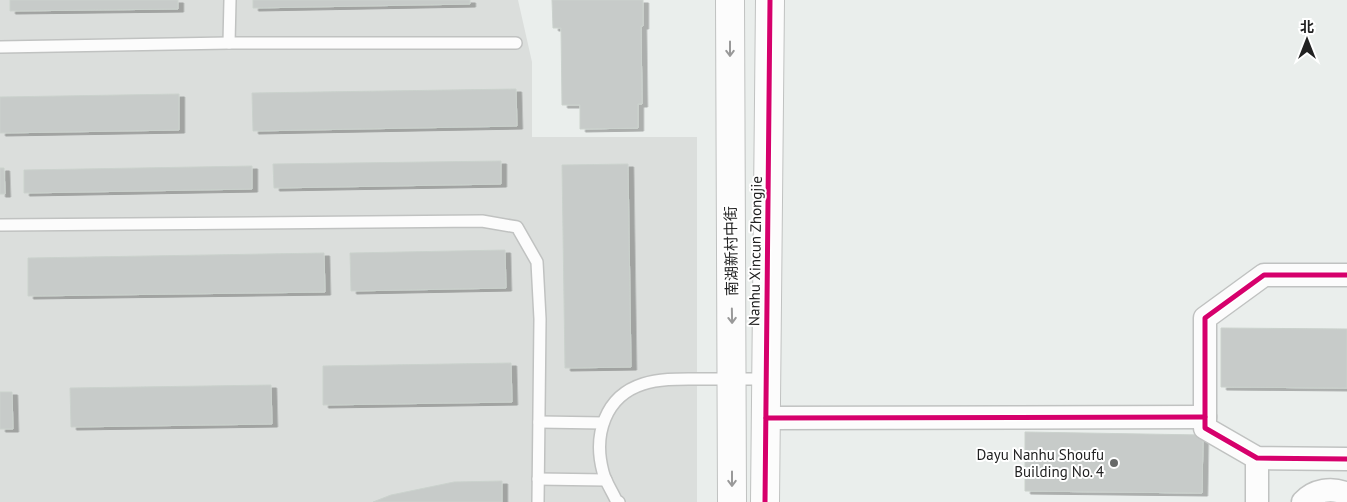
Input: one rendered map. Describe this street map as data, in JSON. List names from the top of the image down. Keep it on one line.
{"streets":{"street":["南湖新村中街","Nanhu Xincun Zhongjie"]},"one_way":["南湖新村中街"],"places":["Dayu Nanhu Shoufu Building No. 4"],"north":"top"}
